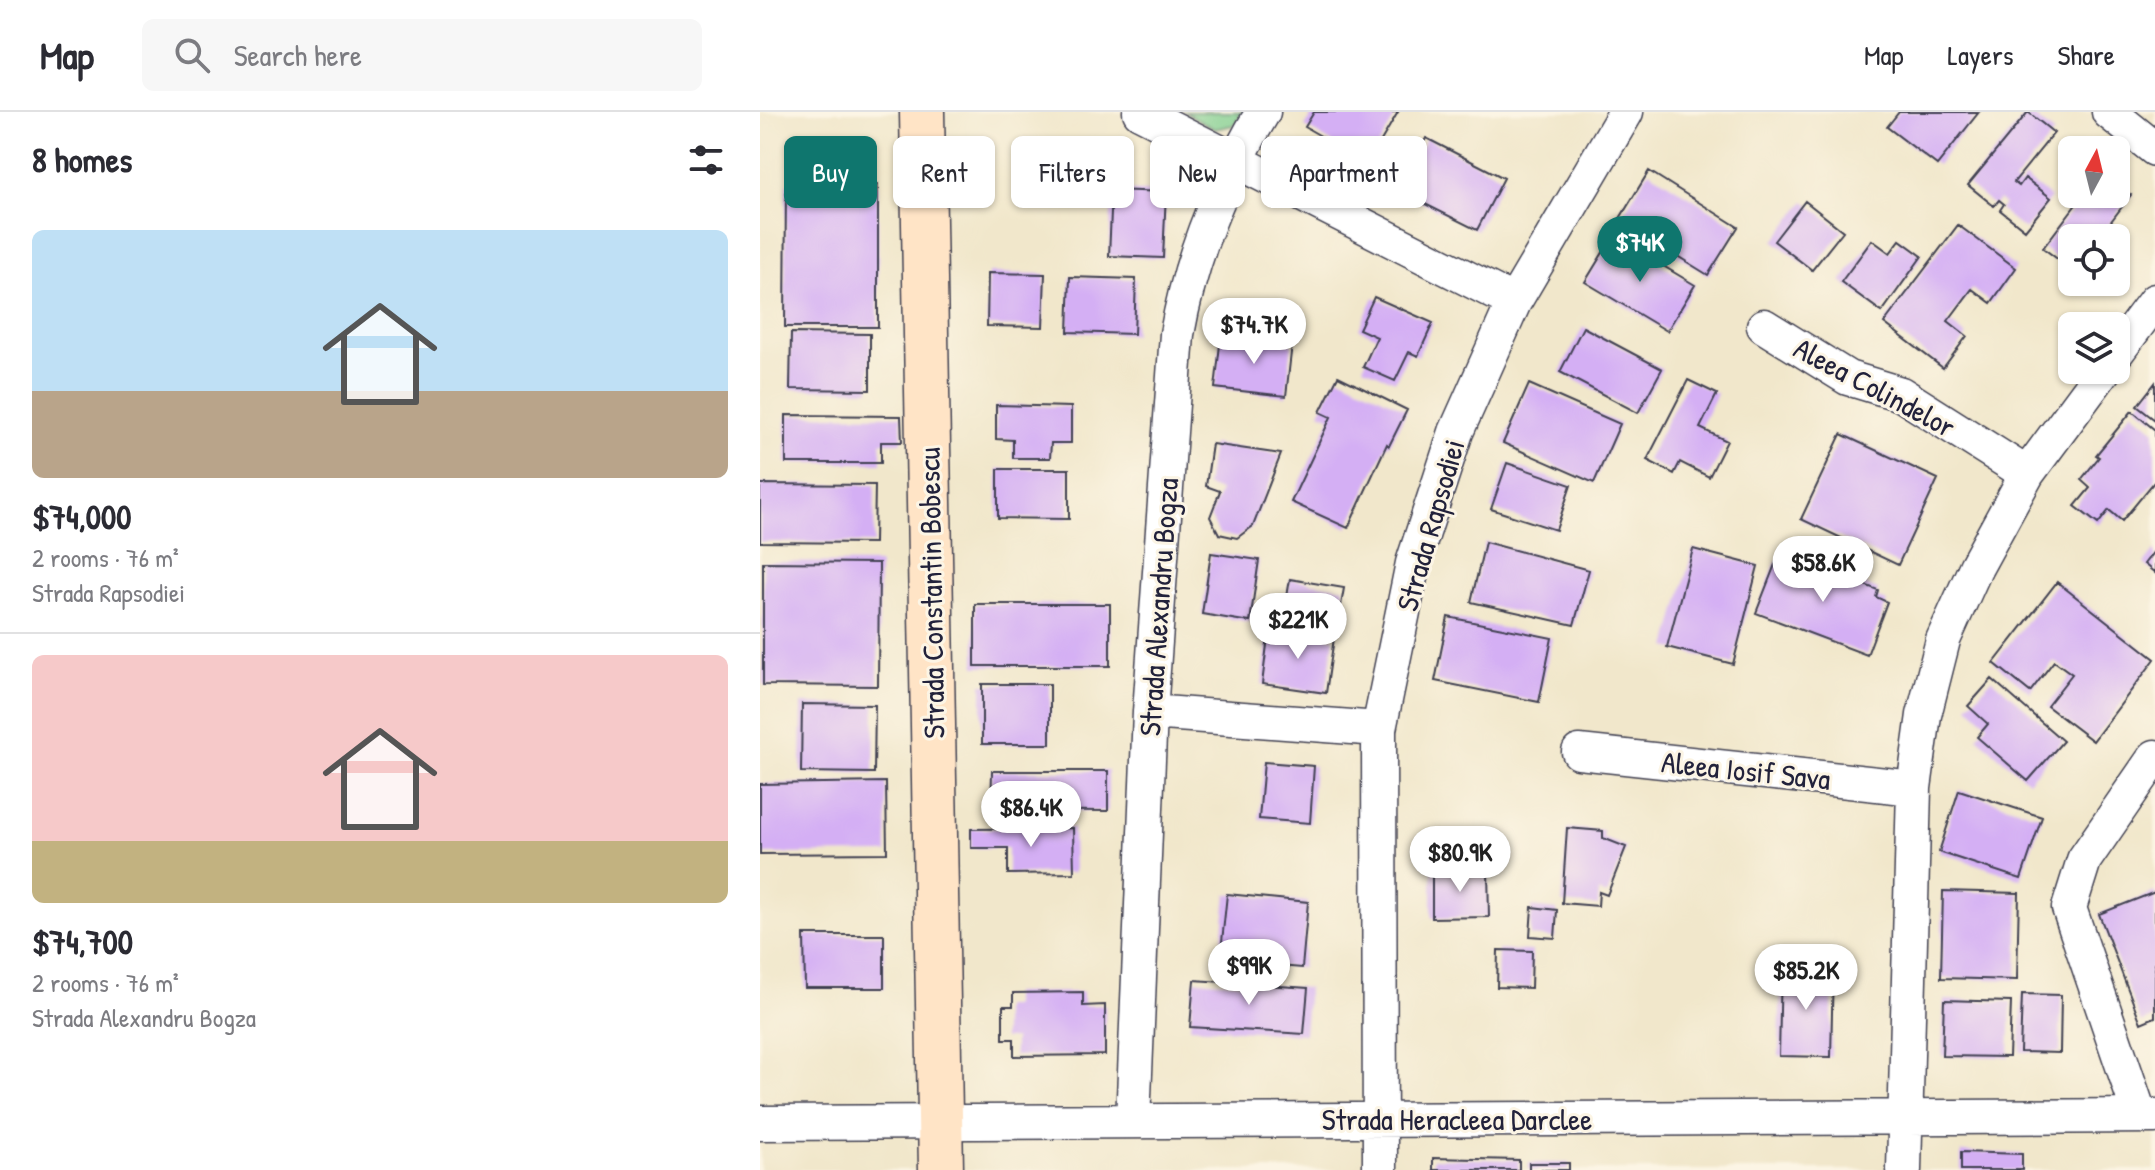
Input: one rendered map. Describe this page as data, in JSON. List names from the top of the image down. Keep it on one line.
{"streets":{"street":["Aleea Colindelor","Strada Rapsodiei","Strada Constantin Bobescu","Strada Alexandru Bogza","Aleea Iosif Sava","Strada Heracleea Darclee"]},"crossings":[["Strada Rapsodiei","Strada Heracleea Darclee"],["Strada Constantin Bobescu","Strada Heracleea Darclee"],["Strada Alexandru Bogza","Strada Heracleea Darclee"]],"north":"top","page":{"header":"Map","search":"Search here","nav":["Map","Layers","Share"],"heading":"8 homes","chip":["Buy","Rent","Filters","New","Apartment"],"list":[{"name":"$74,000","note":"2 rooms · 76 m² · Strada Rapsodiei"},{"name":"$74,700","note":"2 rooms · 76 m² · Strada Alexandru Bogza"}],"price":["$74K","$74.7K","$58.6K","$221K","$86.4K","$80.9K","$99K","$85.2K"]}}
